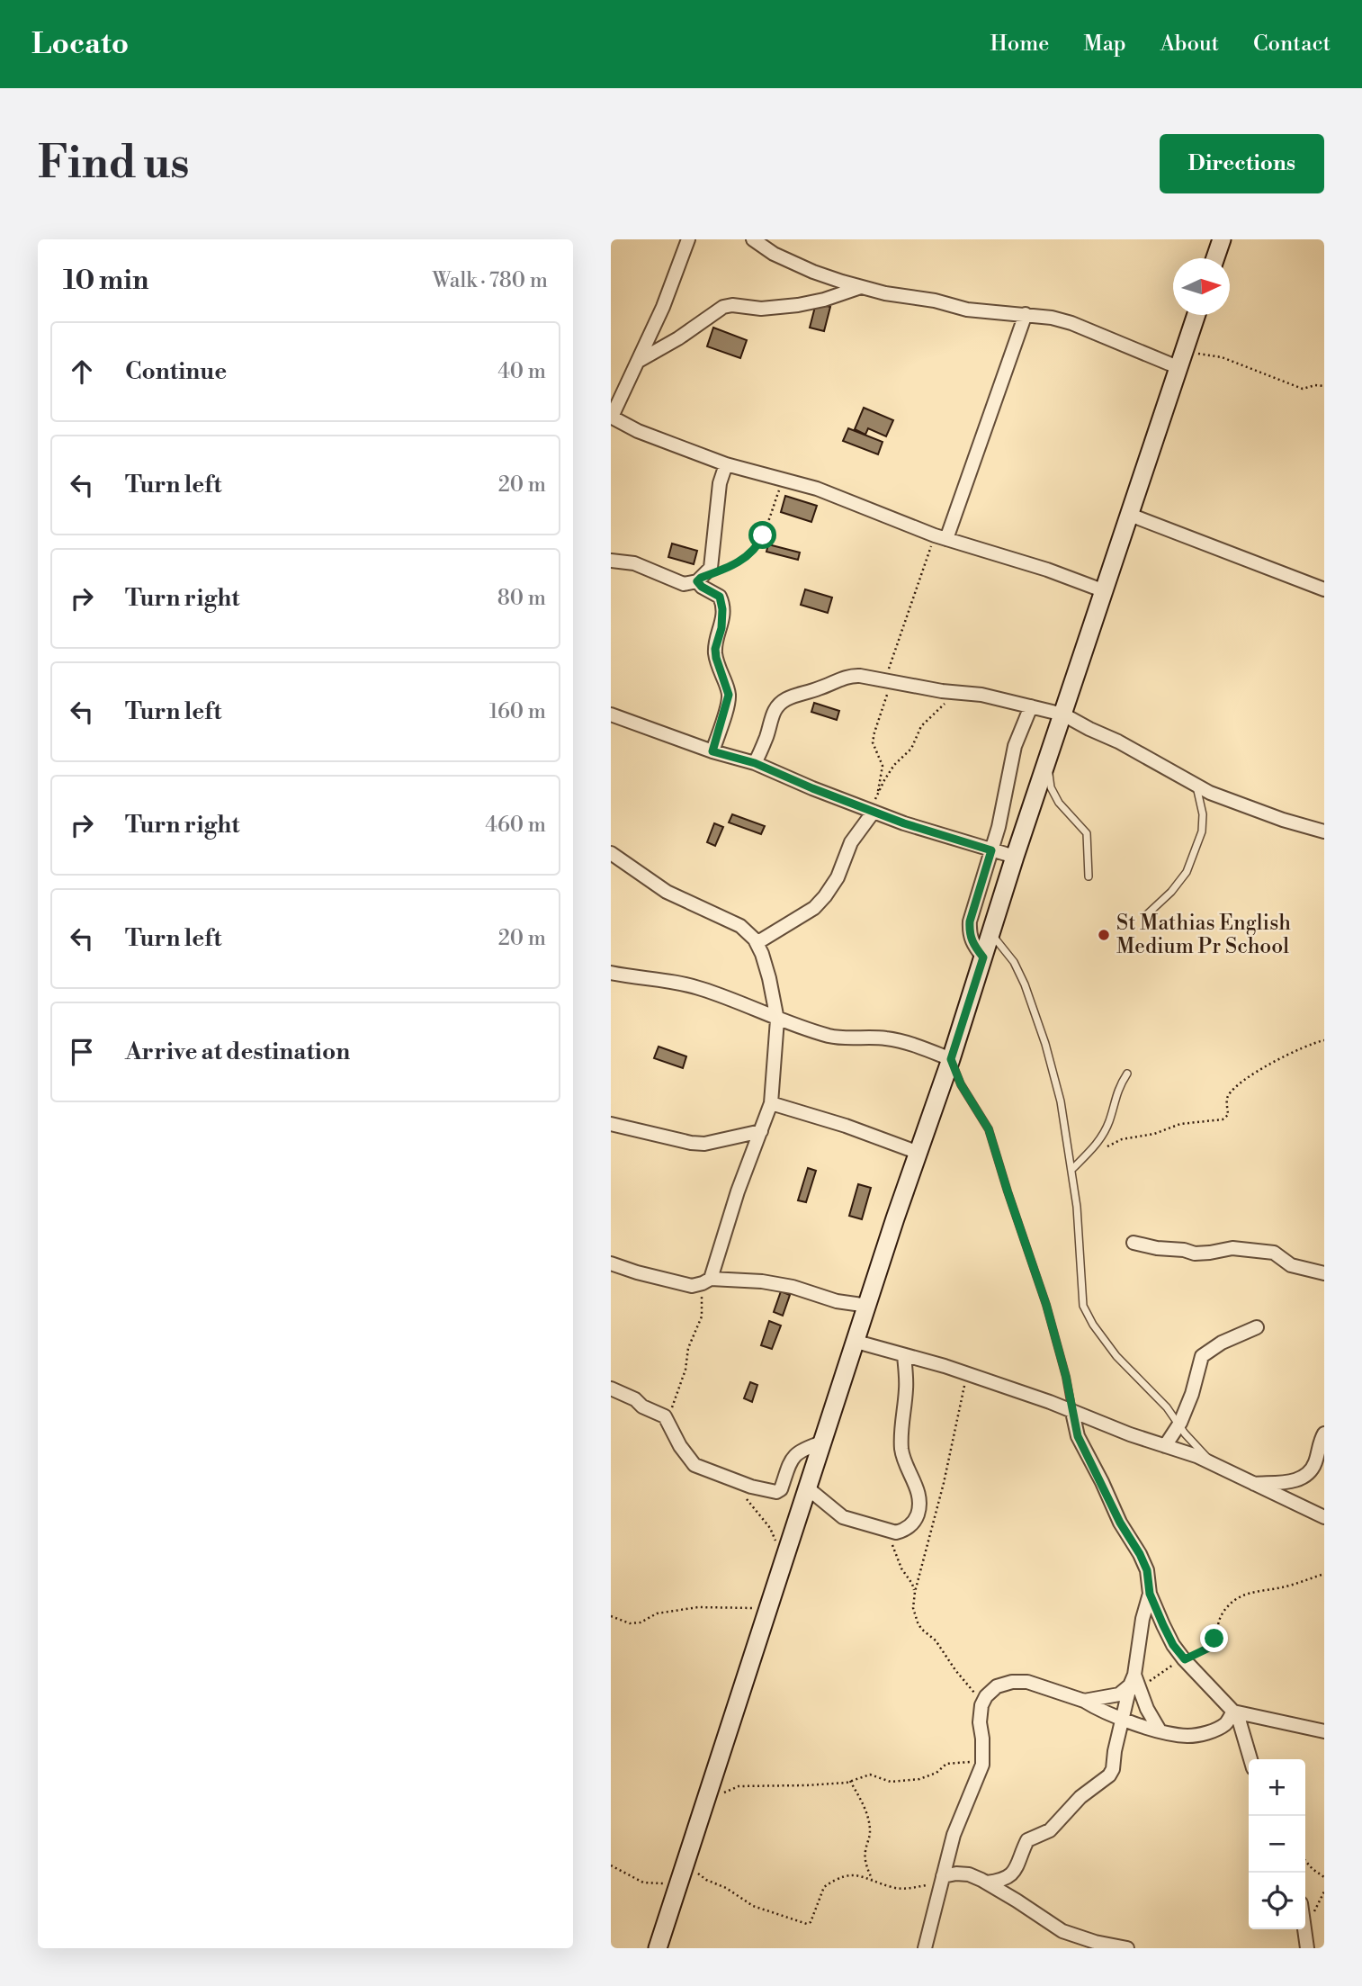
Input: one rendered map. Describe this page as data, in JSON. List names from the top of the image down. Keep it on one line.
{"places":["St Mathias English Medium Pr School"],"north":"right","page":{"header":"Locato","nav":["Home","Map","About","Contact"],"buttons":"Directions","title":"Find us","heading":["10 min","Walk · 780 m"],"list":[["Continue","40 m"],["Turn left","20 m"],["Turn right","80 m"],["Turn left","160 m"],["Turn right","460 m"],["Turn left","20 m"],"Arrive at destination"],"map_buttons":["+","−"]}}
